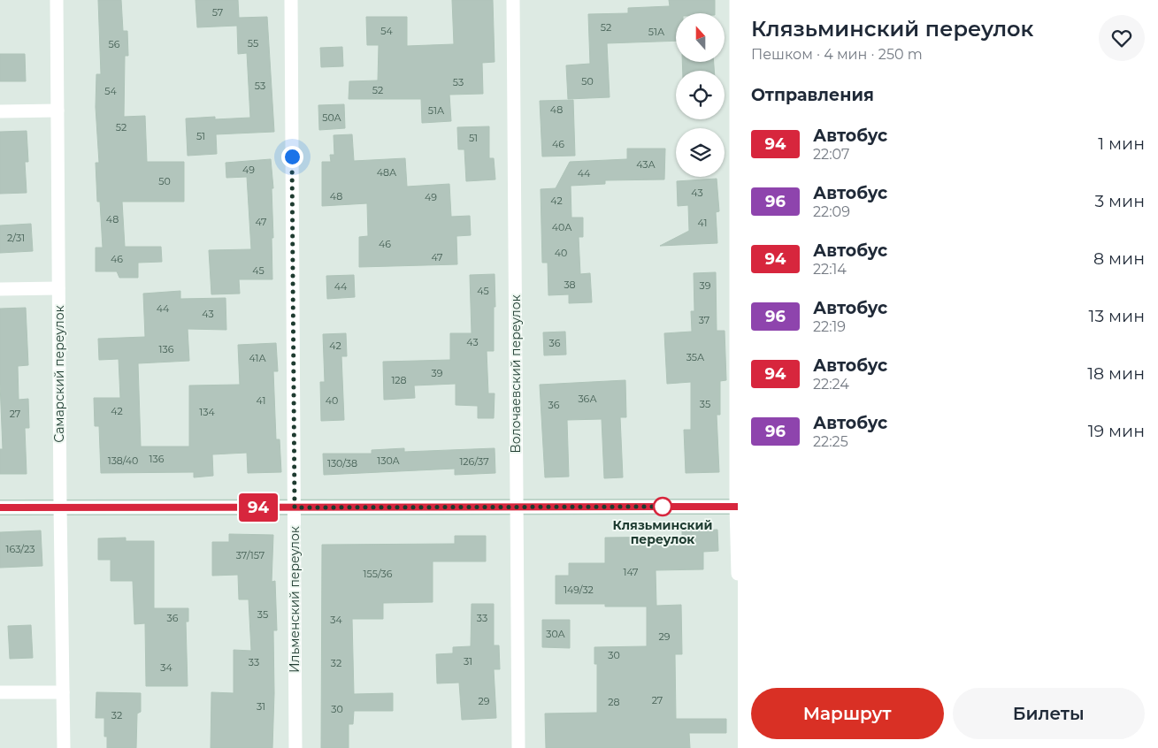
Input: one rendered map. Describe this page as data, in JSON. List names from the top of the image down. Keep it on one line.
{"streets":{"street":["Самарский переулок","Волочаевский переулок","Ильменский переулок"]},"places":["Клязьминский переулок"],"lines":["bus line 94"],"house_numbers":["57","52","54","51А","55","56","50","53","53","52","54","48","51А","50А","52","51","51","46","43А","49","48А","44","50","43","48","49","42","48","47","41","40А","2/31","46","40","47","46","45","38","39","44","45","44","43","37","43","36","42","136","35А","41А","39","128","36А","41","40","35","36","42","134","27","136","138/40","130А","126/37","130/38","163/23","37/157","147","155/36","149/32","35","36","33","34","30А","29","30","31","33","32","34","27","29","28","31","30","32"],"north":"top","page":{"on_map":"94","heading":[["Клязьминский переулок","Пешком · 4 мин · 250 m"],"Отправления"],"list":[{"mark":"94","name":"Автобус","note":"22:07","value":"1 мин"},{"mark":"96","name":"Автобус","note":"22:09","value":"3 мин"},{"mark":"94","name":"Автобус","note":"22:14","value":"8 мин"},{"mark":"96","name":"Автобус","note":"22:19","value":"13 мин"},{"mark":"94","name":"Автобус","note":"22:24","value":"18 мин"},{"mark":"96","name":"Автобус","note":"22:25","value":"19 мин"}],"buttons":["Маршрут","Билеты"]}}
